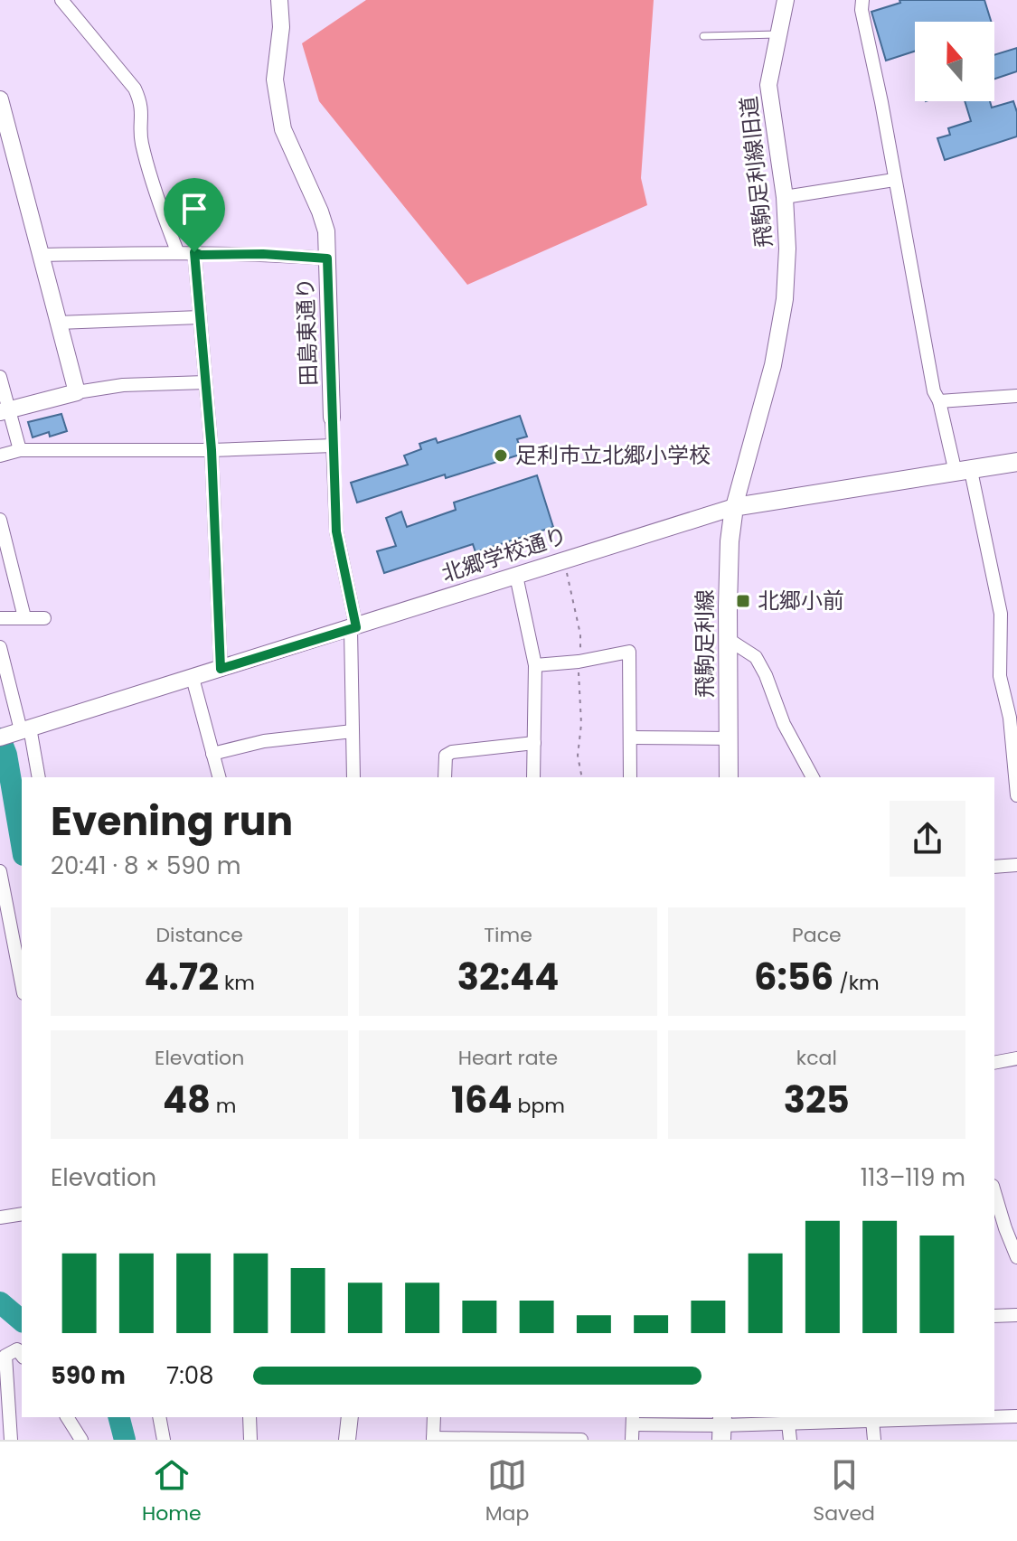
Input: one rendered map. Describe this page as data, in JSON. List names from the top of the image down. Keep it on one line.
{"streets":{"main road":["北郷学校通り","飛駒足利線"],"street":["飛駒足利線旧道","田島東通り"]},"crossings":[["飛駒足利線旧道","北郷学校通り"],["飛駒足利線旧道","飛駒足利線"],["田島東通り","北郷学校通り"],["北郷学校通り","飛駒足利線"]],"places":{"other":["足利市立北郷小学校"],"transit":["北郷小前"]},"north":"top","page":{"heading":["Evening run","20:41 · 8 × 590 m"],"stats":[["Distance","4.72 km"],["Time","32:44"],["Pace","6:56 /km"],["Elevation","48 m"],["Heart rate","164 bpm"],["kcal","325"]],"chart":["Elevation","113–119 m"],"list":[{"name":"590 m","note":"7:08"}],"tabs":["Home","Map","Saved"]}}
